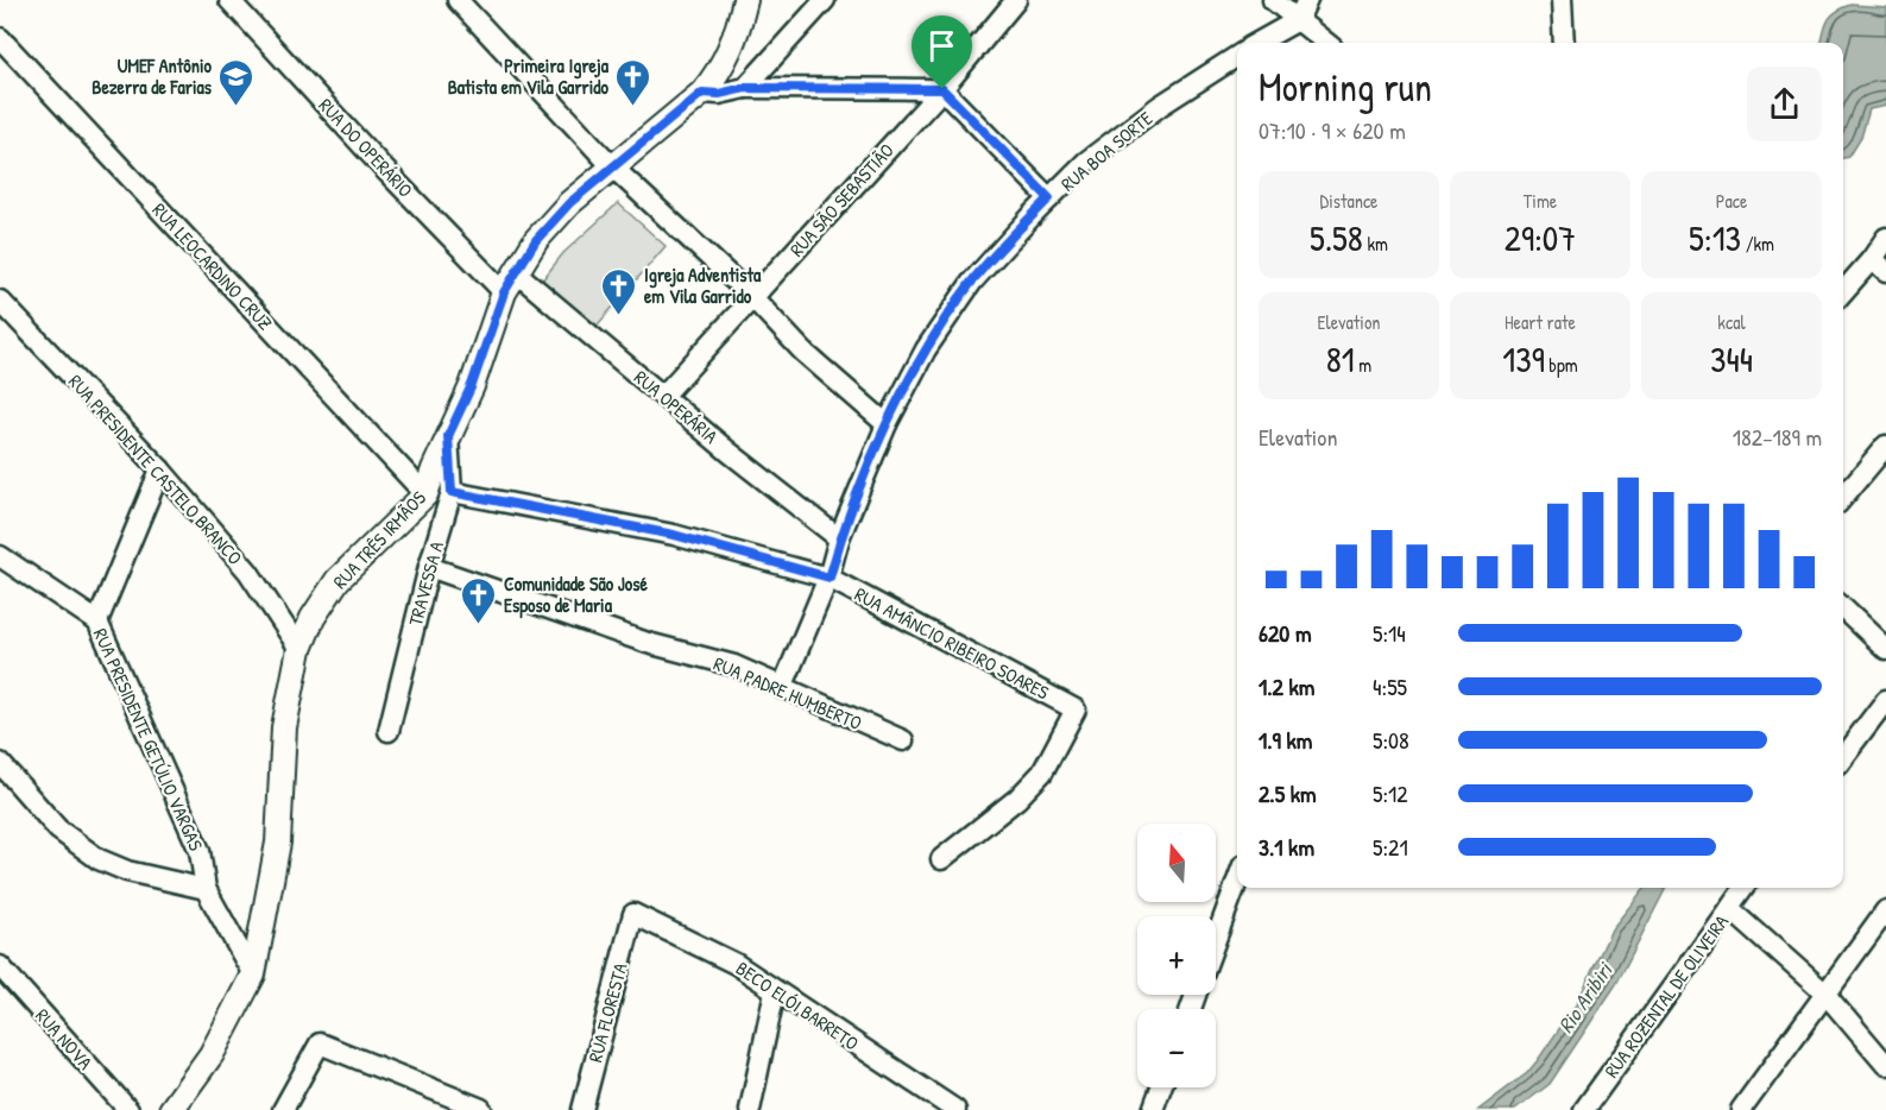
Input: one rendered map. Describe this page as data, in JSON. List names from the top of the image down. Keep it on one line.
{"streets":{"street":["RUA DO OPERÁRIO","RUA BOA SORTE","RUA SÃO SEBASTIÃO","RUA LEOCARDINO CRUZ","RUA OPERÁRIA","RUA PRESIDENTE CASTELO BRANCO","RUA TRÊS IRMÃOS","TRAVESSA A","RUA AMÂNCIO RIBEIRO SOARES","RUA PADRE HUMBERTO","RUA PRESIDENTE GETÚLIO VARGAS","RUA ROZENTAL DE OLIVEIRA","BECO ELÓI BARRETO","RUA FLORESTA","RUA NOVA"]},"crossings":[["RUA DO OPERÁRIO","RUA TRÊS IRMÃOS"],["RUA BOA SORTE","RUA OPERÁRIA"],["RUA BOA SORTE","RUA AMÂNCIO RIBEIRO SOARES"],["RUA BOA SORTE","RUA PADRE HUMBERTO"],["RUA SÃO SEBASTIÃO","RUA OPERÁRIA"],["RUA LEOCARDINO CRUZ","RUA TRÊS IRMÃOS"],["RUA OPERÁRIA","RUA TRÊS IRMÃOS"],["RUA PRESIDENTE CASTELO BRANCO","RUA TRÊS IRMÃOS"],["RUA TRÊS IRMÃOS","TRAVESSA A"],["TRAVESSA A","RUA AMÂNCIO RIBEIRO SOARES"],["TRAVESSA A","RUA PADRE HUMBERTO"],["BECO ELÓI BARRETO","RUA FLORESTA"]],"water":["Rio Aribiri"],"places":{"school or university":["UMEF Antônio Bezerra de Farias"],"church":["Primeira Igreja Batista em Vila Garrido","Igreja Adventista em Vila Garrido","Comunidade São José Esposo de Maria"]},"north":"top","page":{"heading":["Morning run","07:10 · 9 × 620 m"],"stats":[["Distance","5.58 km"],["Time","29:07"],["Pace","5:13 /km"],["Elevation","81 m"],["Heart rate","139 bpm"],["kcal","344"]],"chart":["Elevation","182–189 m"],"list":[{"name":"620 m","note":"5:14"},{"name":"1.2 km","note":"4:55"},{"name":"1.9 km","note":"5:08"},{"name":"2.5 km","note":"5:12"},{"name":"3.1 km","note":"5:21"}],"map_buttons":["+","−"]}}
